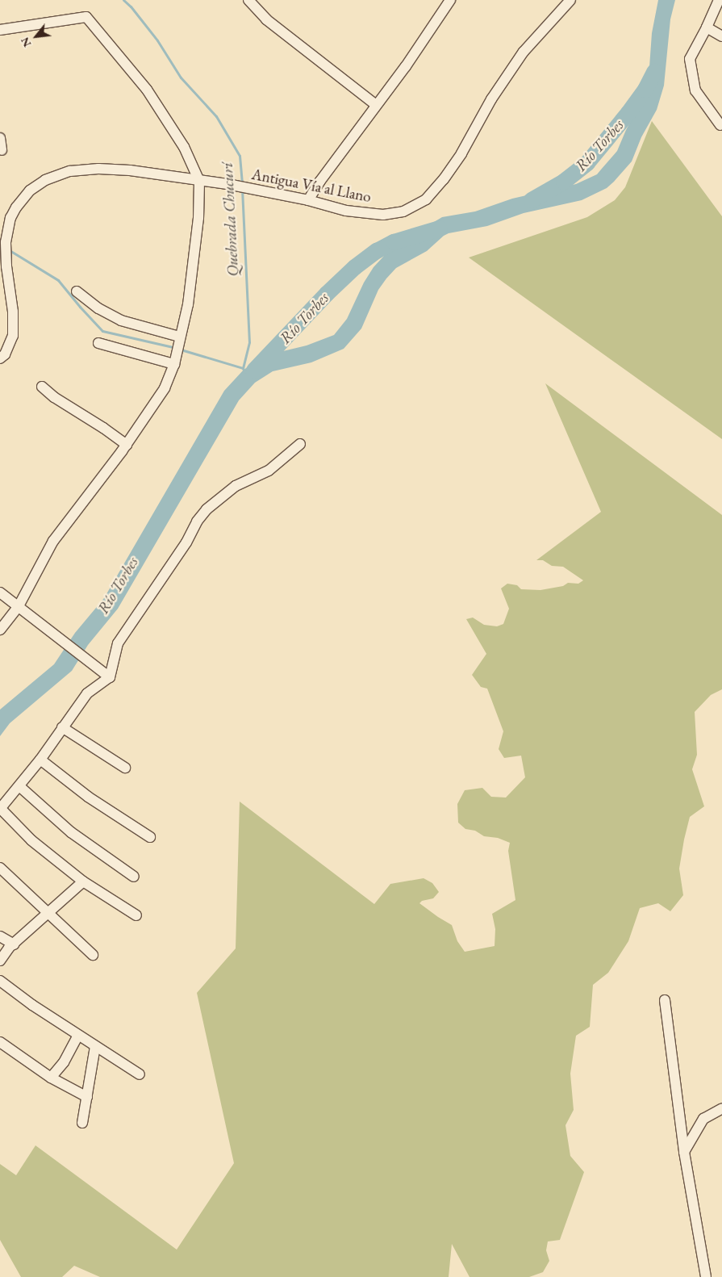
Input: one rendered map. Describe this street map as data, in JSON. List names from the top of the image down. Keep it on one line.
{"streets":{"street":["Antigua Vía al Llano"]},"water":["Río Torbes","Quebrada Chucurí"],"north":"bottom left"}
